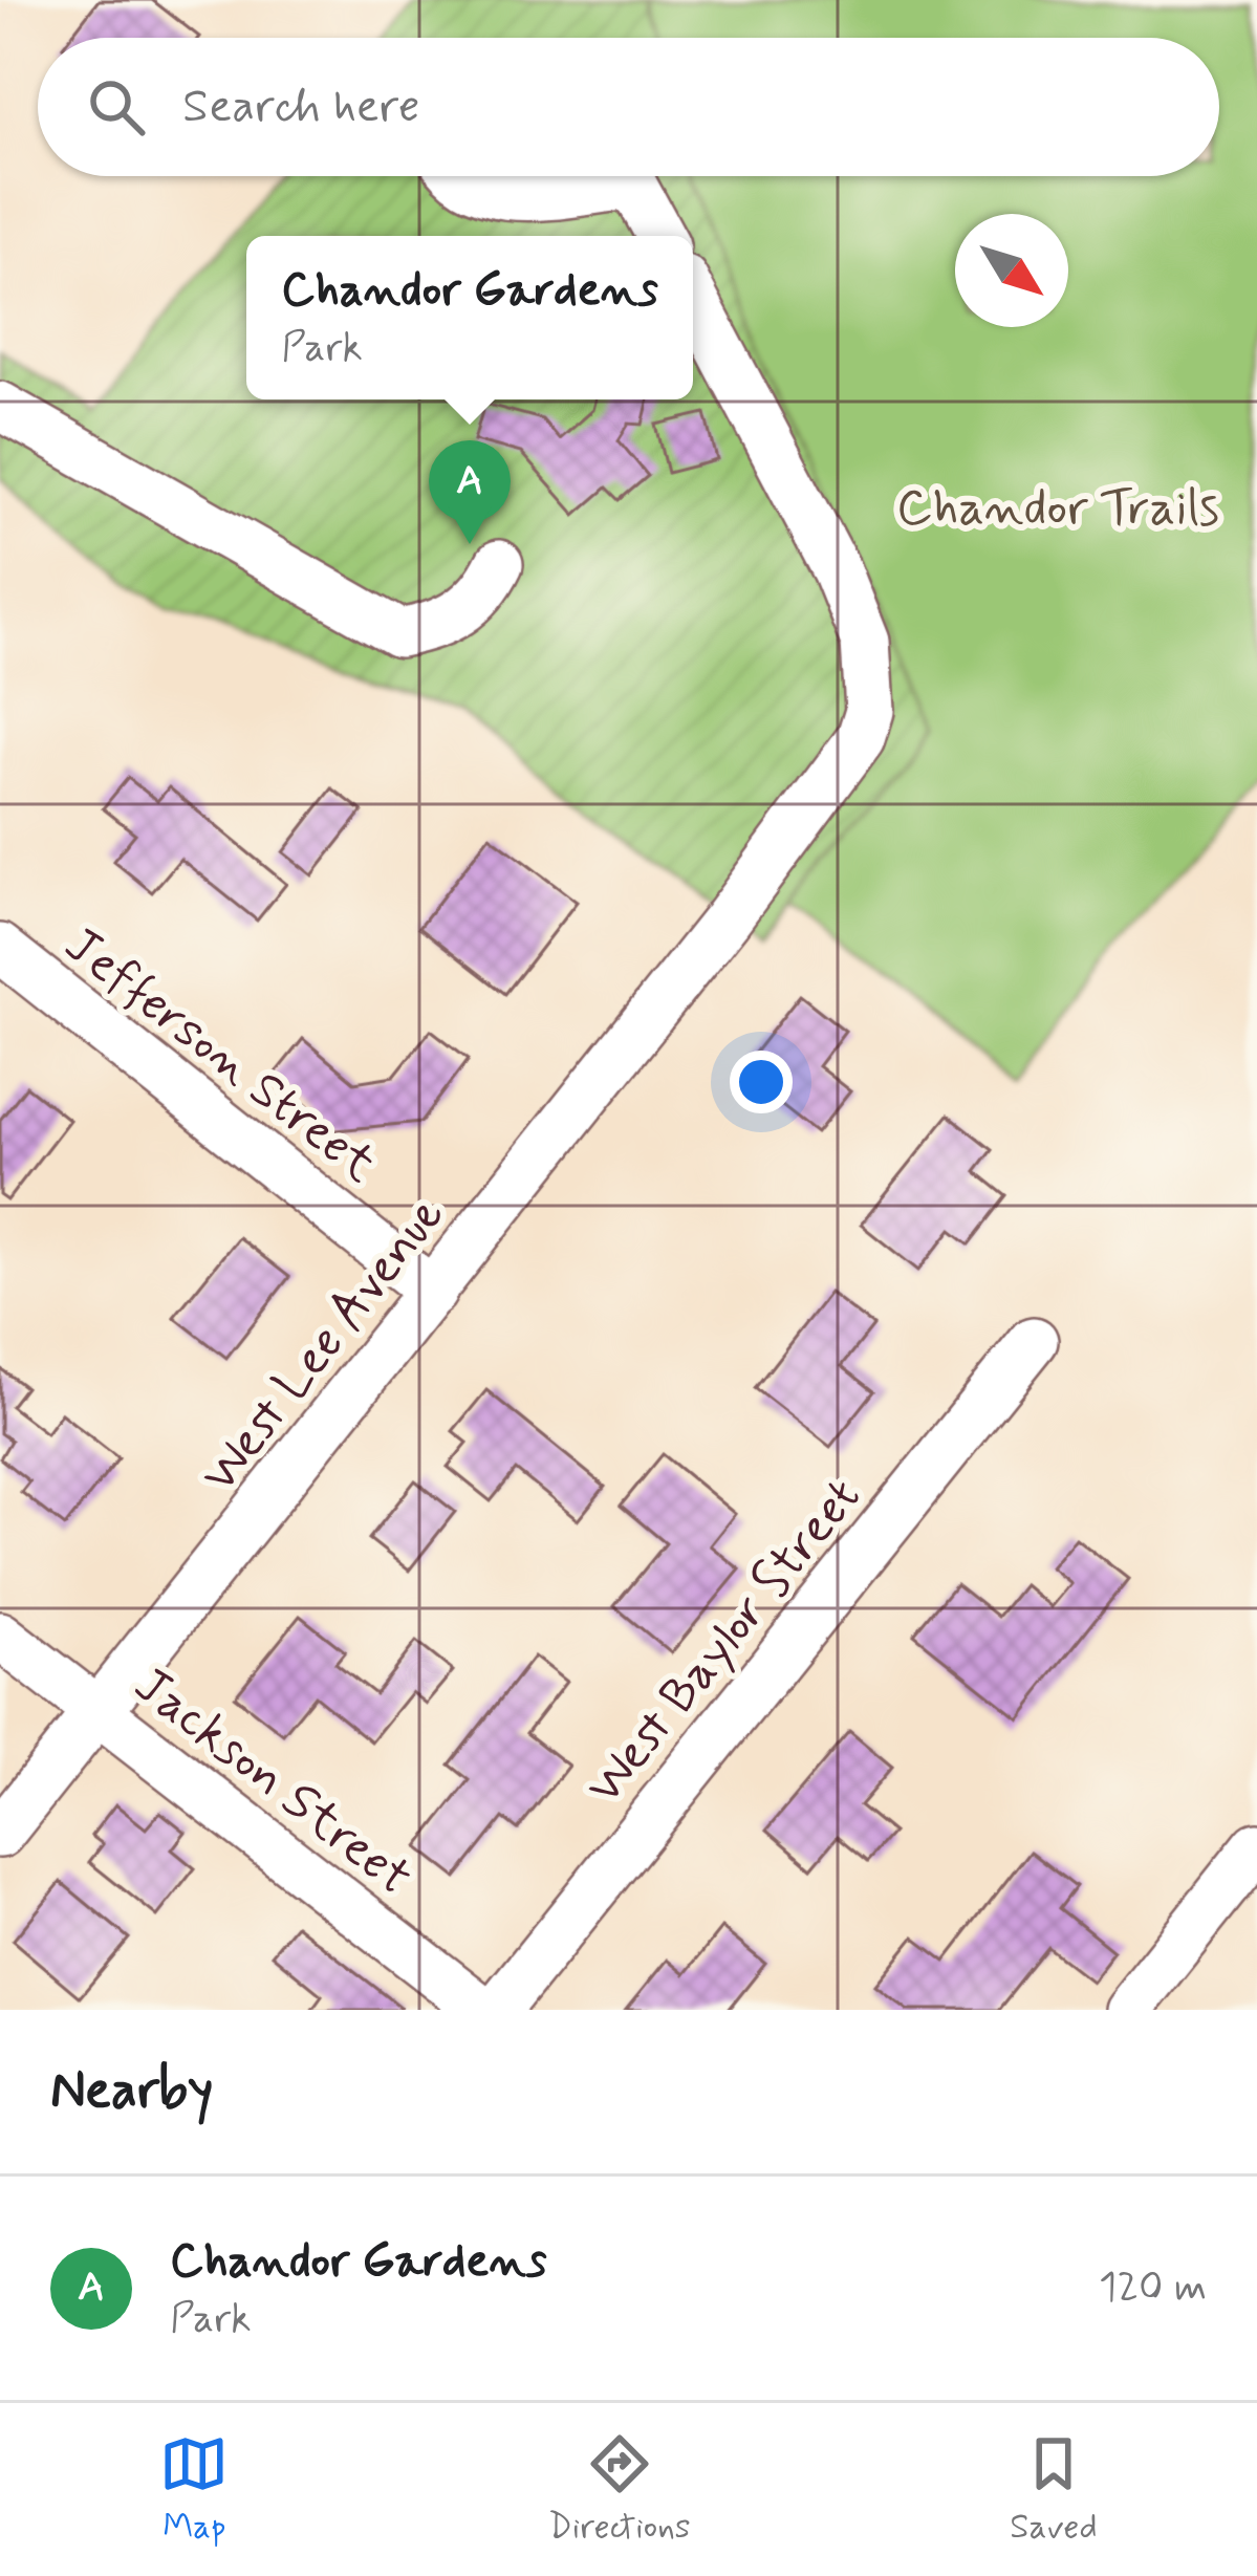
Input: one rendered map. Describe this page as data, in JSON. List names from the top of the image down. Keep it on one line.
{"streets":{"street":["Jefferson Street","West Lee Avenue","West Baylor Street","Jackson Street"]},"crossings":[["Jefferson Street","West Lee Avenue"],["West Lee Avenue","Jackson Street"]],"parks":["Chandor Trails"],"north":"bottom right","page":{"search":"Search here","popup":["Chandor Gardens","Park"],"pins":"A","heading":"Nearby","list":[{"mark":"A","name":"Chandor Gardens","note":"Park","value":"120 m"}],"nav":["Map","Directions","Saved"]}}
